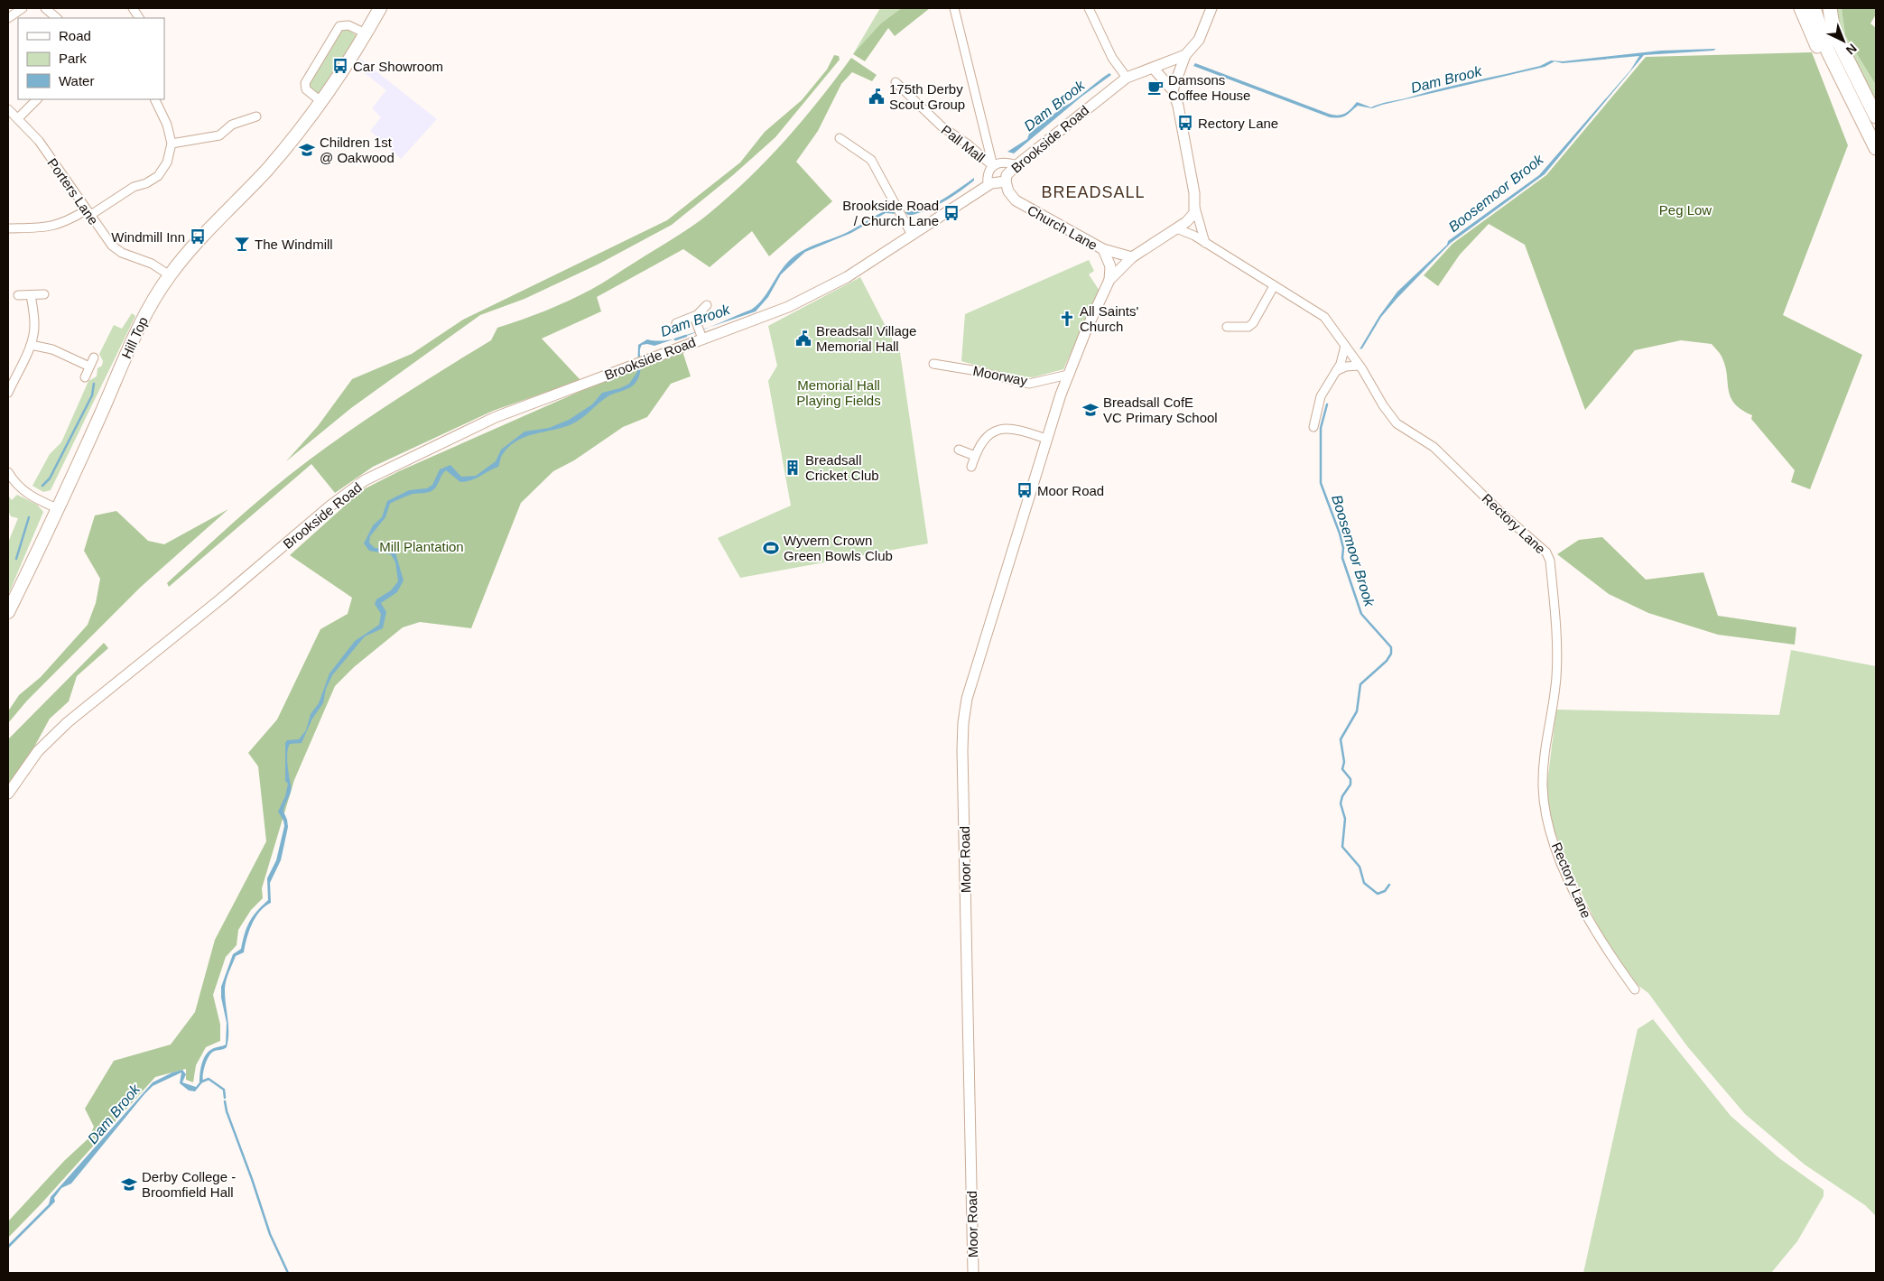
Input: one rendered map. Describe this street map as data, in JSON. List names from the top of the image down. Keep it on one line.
{"streets":{"main road":["Hill Top"],"street":["Brookside Road","Pall Mall","Porters Lane","Church Lane","Moorway","Rectory Lane","Moor Road"]},"crossings":[["Brookside Road","Church Lane"],["Porters Lane","Hill Top"],["Church Lane","Moor Road"],["Moorway","Moor Road"],["Rectory Lane","Moor Road"]],"districts":["BREADSALL"],"water":["Dam Brook","Boosemoor Brook"],"parks":["Peg Low","Memorial Hall Playing Fields","Mill Plantation"],"places":{"bus stop":["Car Showroom","Rectory Lane","Brookside Road / Church Lane","Windmill Inn","Moor Road"],"cafe":["Damsons Coffee House"],"public building":["175th Derby Scout Group","Breadsall Village Memorial Hall"],"school or university":["Children 1st @ Oakwood","Breadsall CofE VC Primary School","Derby College - Broomfield Hall"],"bar":["The Windmill"],"church":["All Saints' Church"],"building":["Breadsall Cricket Club"],"sports":["Wyvern Crown Green Bowls Club"]},"legend":["Road","Park","Water"],"north":"bottom right"}
